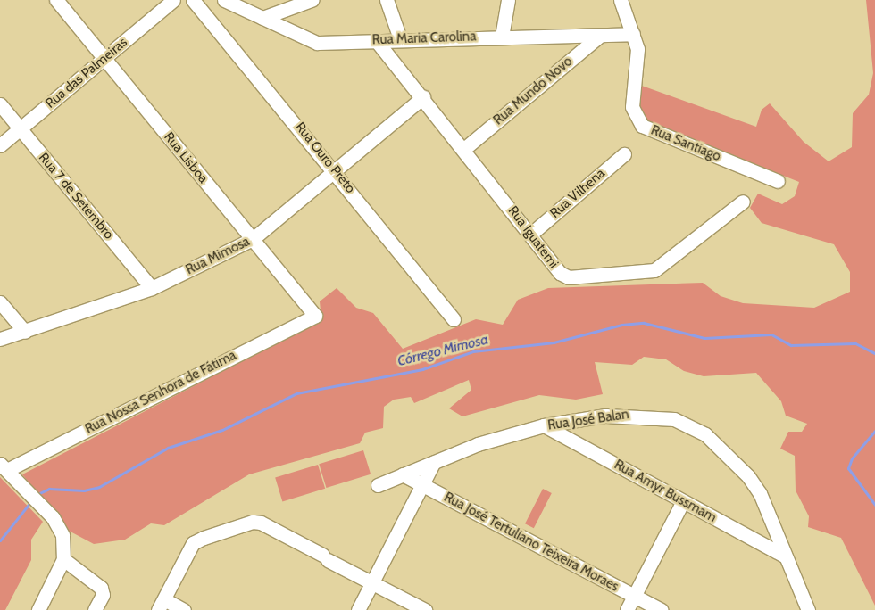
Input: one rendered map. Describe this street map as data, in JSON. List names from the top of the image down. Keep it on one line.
{"streets":{"street":["Rua Maria Carolina","Rua das Palmeiras","Rua Mundo Novo","Rua Santiago","Rua Lisboa","Rua Ouro Preto","Rua Vilhena","Rua 7 de Setembro","Rua Iguatemi","Rua Mimosa","Rua Nossa Senhora de Fátima","Rua José Balan","Rua Amyr Bussmam","Rua José Tertuliano Teixeira Moraes"]},"crossings":[["Rua Maria Carolina","Rua Mundo Novo"],["Rua Maria Carolina","Rua Santiago"],["Rua Maria Carolina","Rua Iguatemi"],["Rua das Palmeiras","Rua Lisboa"],["Rua das Palmeiras","Rua 7 de Setembro"],["Rua Mundo Novo","Rua Iguatemi"],["Rua Lisboa","Rua Mimosa"],["Rua Lisboa","Rua Nossa Senhora de Fátima"],["Rua Ouro Preto","Rua Mimosa"],["Rua Vilhena","Rua Iguatemi"],["Rua 7 de Setembro","Rua Mimosa"],["Rua Iguatemi","Rua Mimosa"],["Rua José Balan","Rua Amyr Bussmam"],["Rua José Balan","Rua José Tertuliano Teixeira Moraes"]],"water":["Córrego Mimosa"]}
